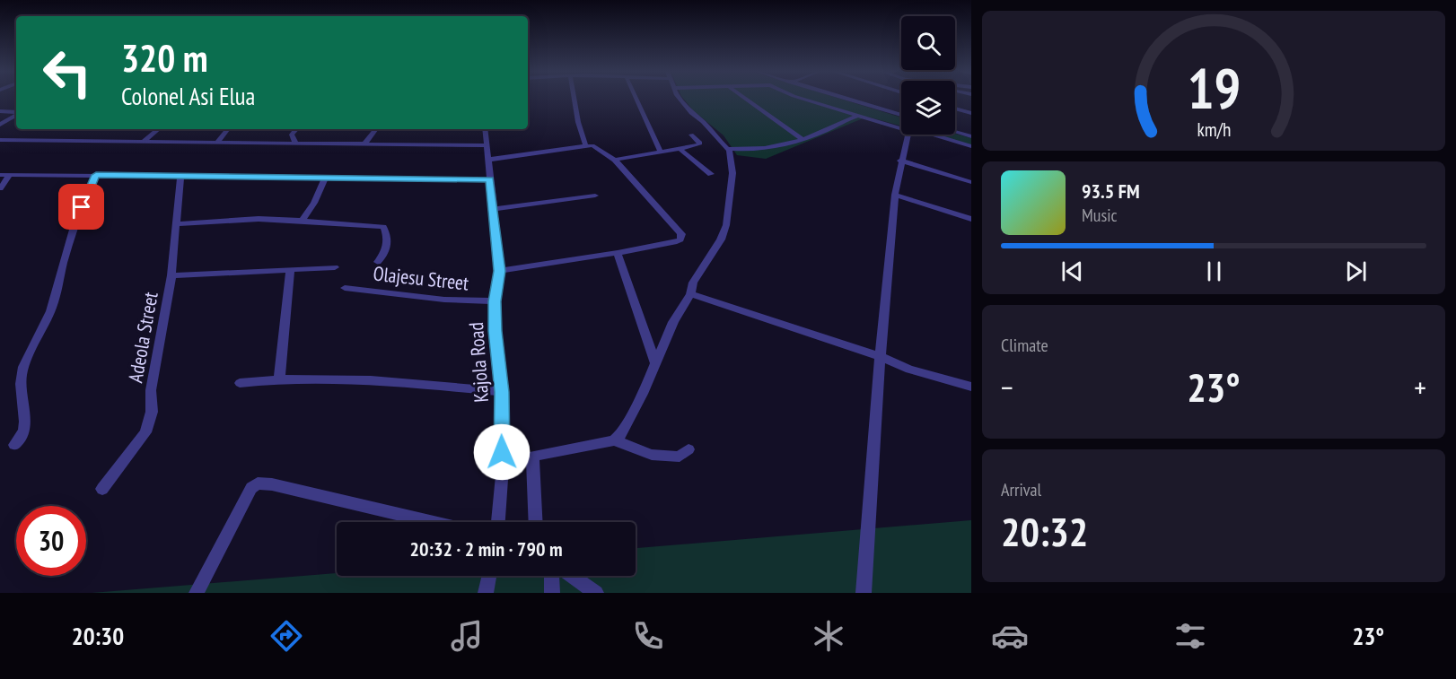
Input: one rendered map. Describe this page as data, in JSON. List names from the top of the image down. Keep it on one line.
{"streets":{"street":["Olajesu Street","Adeola Street","Kajola Road"]},"crossings":[["Olajesu Street","Kajola Road"]],"page":{"turn":["320 m","Colonel Asi Elua"],"song":["93.5 FM","Music"],"tile":["Climate",["Arrival","20:32"]],"heat":["−","23°","+"],"limit":"30","trip":"20:32 · 2 min · 790 m","tabs":["20:30","23°"],"gauge":["19","km/h"]}}
